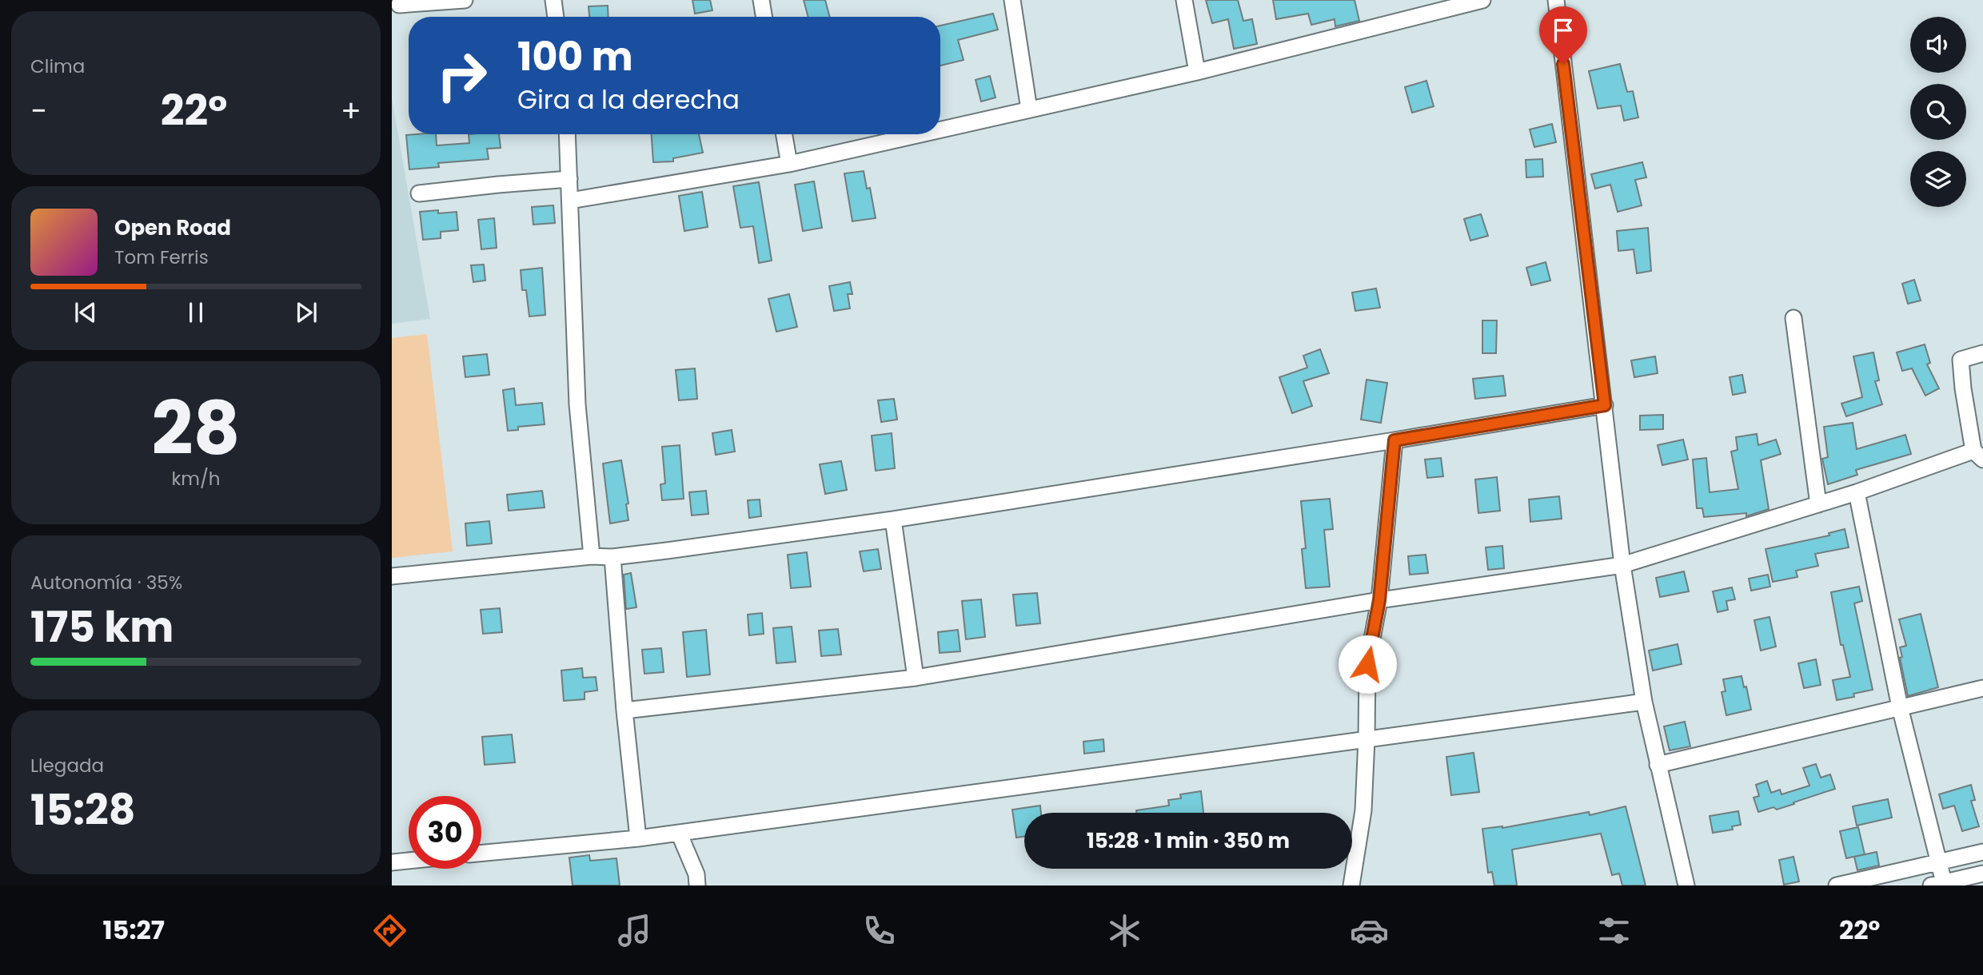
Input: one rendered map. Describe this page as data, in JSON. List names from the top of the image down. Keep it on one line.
{"page":{"tile":["Clima",["28","km/h"],["Autonomía · 35%","175 km"],["Llegada","15:28"]],"turn":["100 m","Gira a la derecha"],"heat":["−","22°","+"],"song":["Open Road","Tom Ferris"],"limit":"30","trip":"15:28 · 1 min · 350 m","tabs":["15:27","22°"]}}
